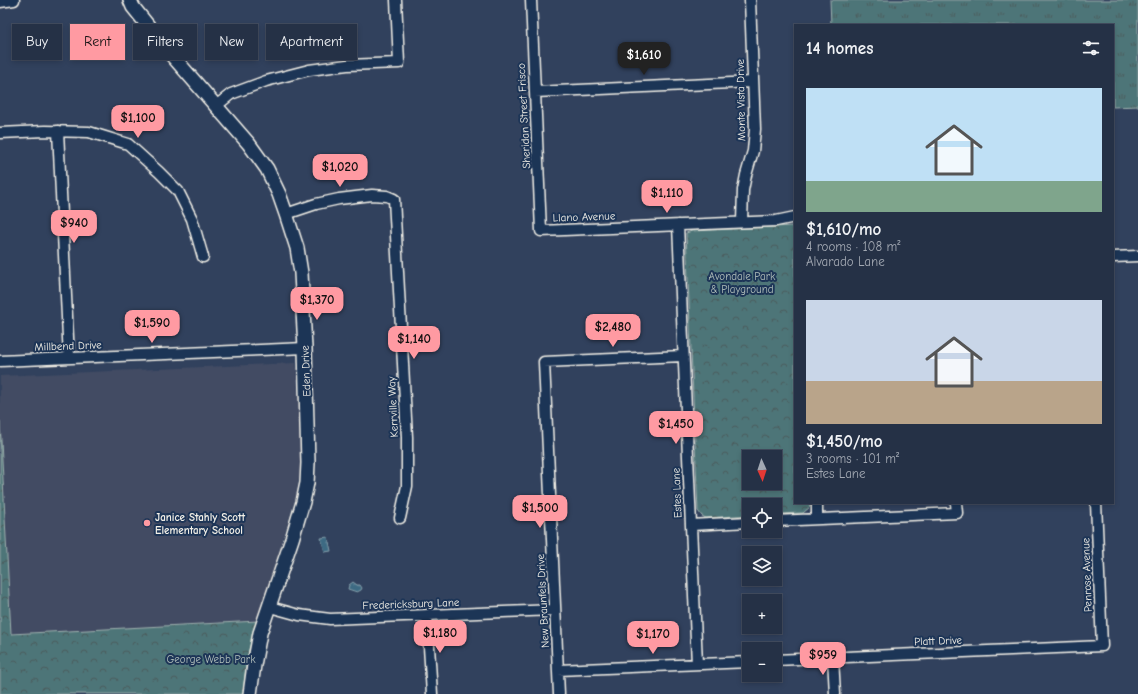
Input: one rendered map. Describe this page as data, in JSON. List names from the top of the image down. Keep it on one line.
{"streets":{"street":["Monte Vista Drive","Sheridan Street Frisco","Llano Avenue","Millbend Drive","Eden Drive","Kerrville Way","Estes Lane","Penrose Avenue","New Braunfels Drive","Fredericksburg Lane","Platt Drive"]},"crossings":[["Monte Vista Drive","Llano Avenue"],["Sheridan Street Frisco","Llano Avenue"],["Llano Avenue","Estes Lane"],["Millbend Drive","Eden Drive"],["Eden Drive","Kerrville Way"],["Eden Drive","Fredericksburg Lane"],["Estes Lane","New Braunfels Drive"],["Penrose Avenue","Platt Drive"],["New Braunfels Drive","Fredericksburg Lane"]],"parks":["Avondale Park & Playground","George Webb Park"],"places":["Janice Stahly Scott Elementary School"],"north":"bottom","page":{"chip":["Buy","Rent","Filters","New","Apartment"],"heading":"14 homes","price":["$1,610","$1,100","$1,020","$1,110","$940","$1,370","$1,590","$2,480","$1,140","$1,450","$1,500","$1,180","$1,170","$959"],"list":[{"name":"$1,610/mo","note":"4 rooms · 108 m² · Alvarado Lane"},{"name":"$1,450/mo","note":"3 rooms · 101 m² · Estes Lane"}],"map_buttons":["+","−"]}}
